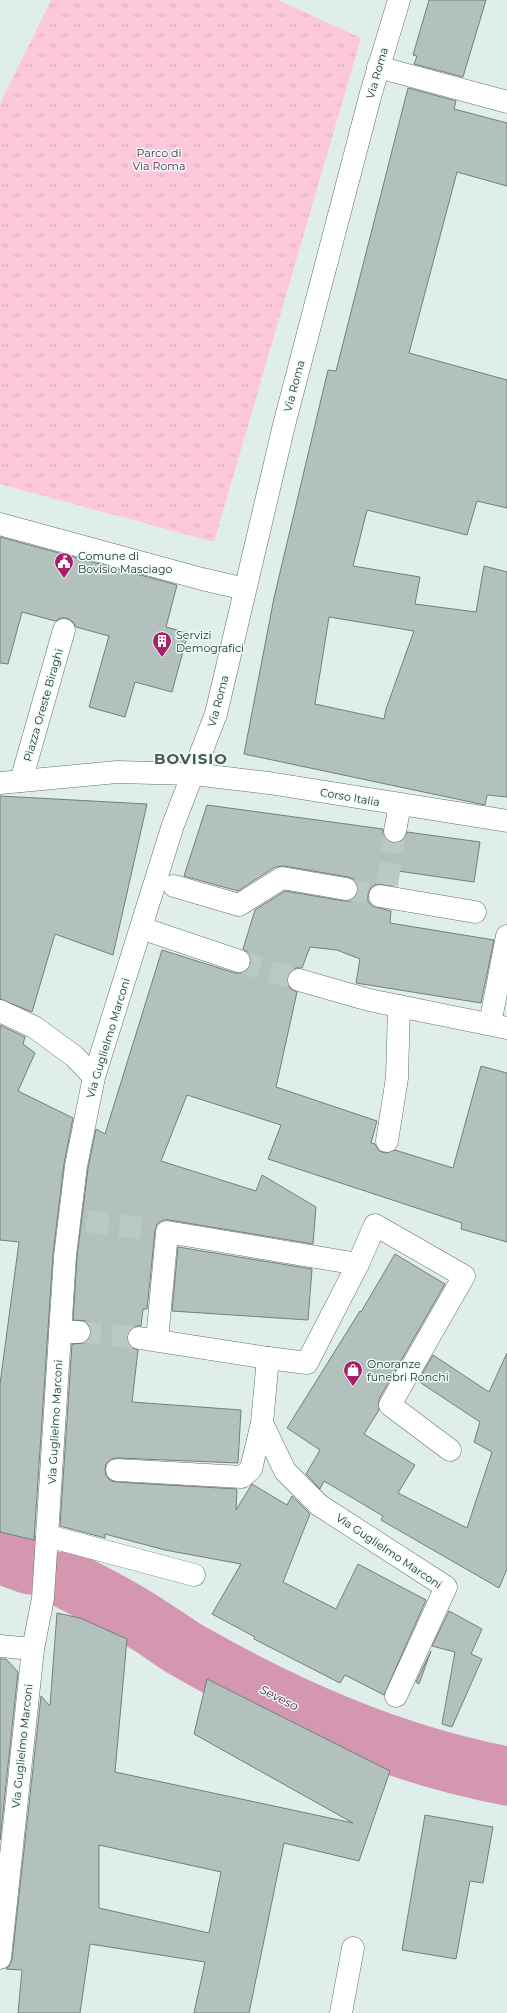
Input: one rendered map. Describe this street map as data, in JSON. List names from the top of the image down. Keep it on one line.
{"streets":{"street":["Via Roma","Piazza Oreste Biraghi","Corso Italia","Via Guglielmo Marconi"]},"crossings":[["Via Roma","Corso Italia"],["Via Roma","Via Guglielmo Marconi"],["Corso Italia","Via Guglielmo Marconi"]],"districts":["BOVISIO"],"water":["Seveso"],"parks":["Parco di Via Roma"],"places":{"public building":["Comune di Bovisio Masciago"],"building":["Servizi Demografici"],"shop":["Onoranze funebri Ronchi"]}}
